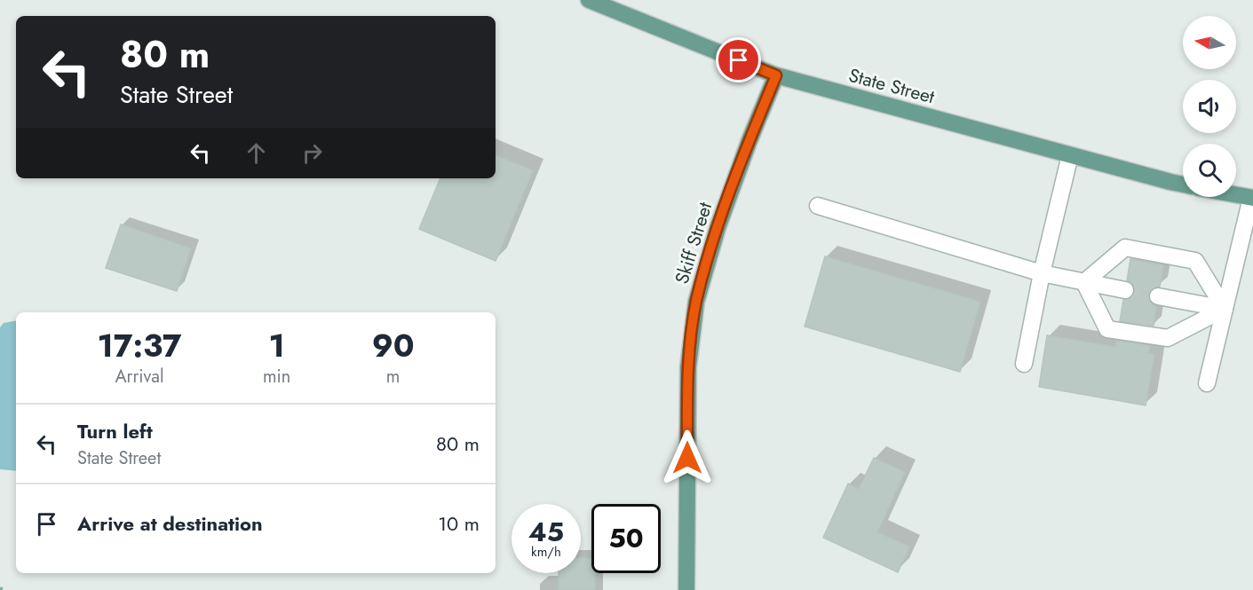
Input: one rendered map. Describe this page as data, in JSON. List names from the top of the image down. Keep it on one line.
{"streets":{"main road":["State Street","Skiff Street"]},"crossings":[["State Street","Skiff Street"]],"north":"left","page":{"turn":["80 m","State Street"],"eta":["17:37","Arrival","1","min","90","m"],"list":[{"name":"Turn left","note":"State Street","value":"80 m"},{"name":"Arrive at destination","value":"10 m"}],"speed":"45 km/h","limit":"50"}}
